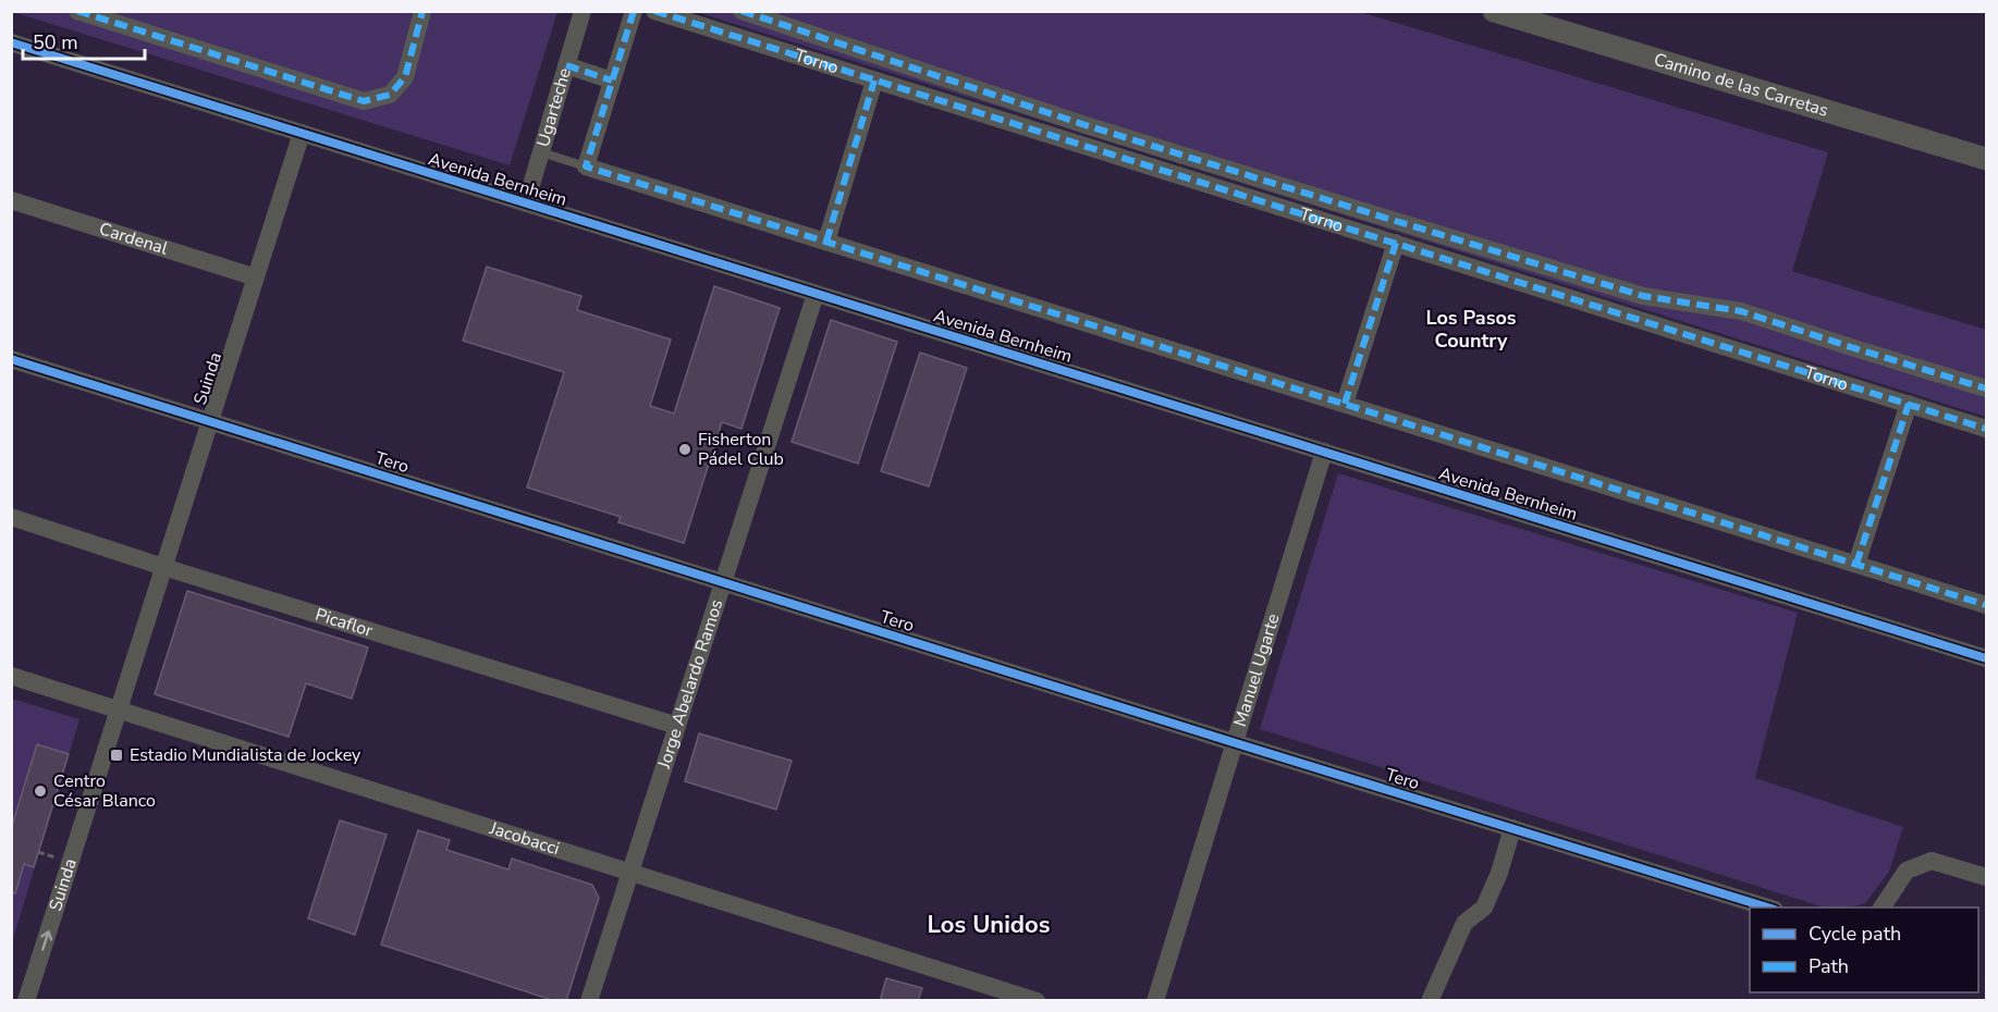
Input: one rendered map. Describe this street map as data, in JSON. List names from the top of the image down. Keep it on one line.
{"streets":{"street":["Torno","Camino de las Carretas","Ugarteche","Avenida Bernheim","Cardenal","Suinda","Tero","Picaflor","Manuel Ugarte","Jorge Abelardo Ramos","Jacobacci"]},"crossings":[["Ugarteche","Avenida Bernheim"],["Avenida Bernheim","Suinda"],["Avenida Bernheim","Manuel Ugarte"],["Avenida Bernheim","Jorge Abelardo Ramos"],["Cardenal","Suinda"],["Suinda","Tero"],["Suinda","Picaflor"],["Suinda","Jacobacci"],["Tero","Manuel Ugarte"],["Tero","Jorge Abelardo Ramos"],["Picaflor","Jorge Abelardo Ramos"],["Jorge Abelardo Ramos","Jacobacci"]],"districts":["Los Pasos Country","Los Unidos"],"places":{"other":["Fisherton Pádel Club","Centro César Blanco"],"transit":["Estadio Mundialista de Jockey"]},"legend":["Cycle path","Path"],"scale_bar":"50 m"}
